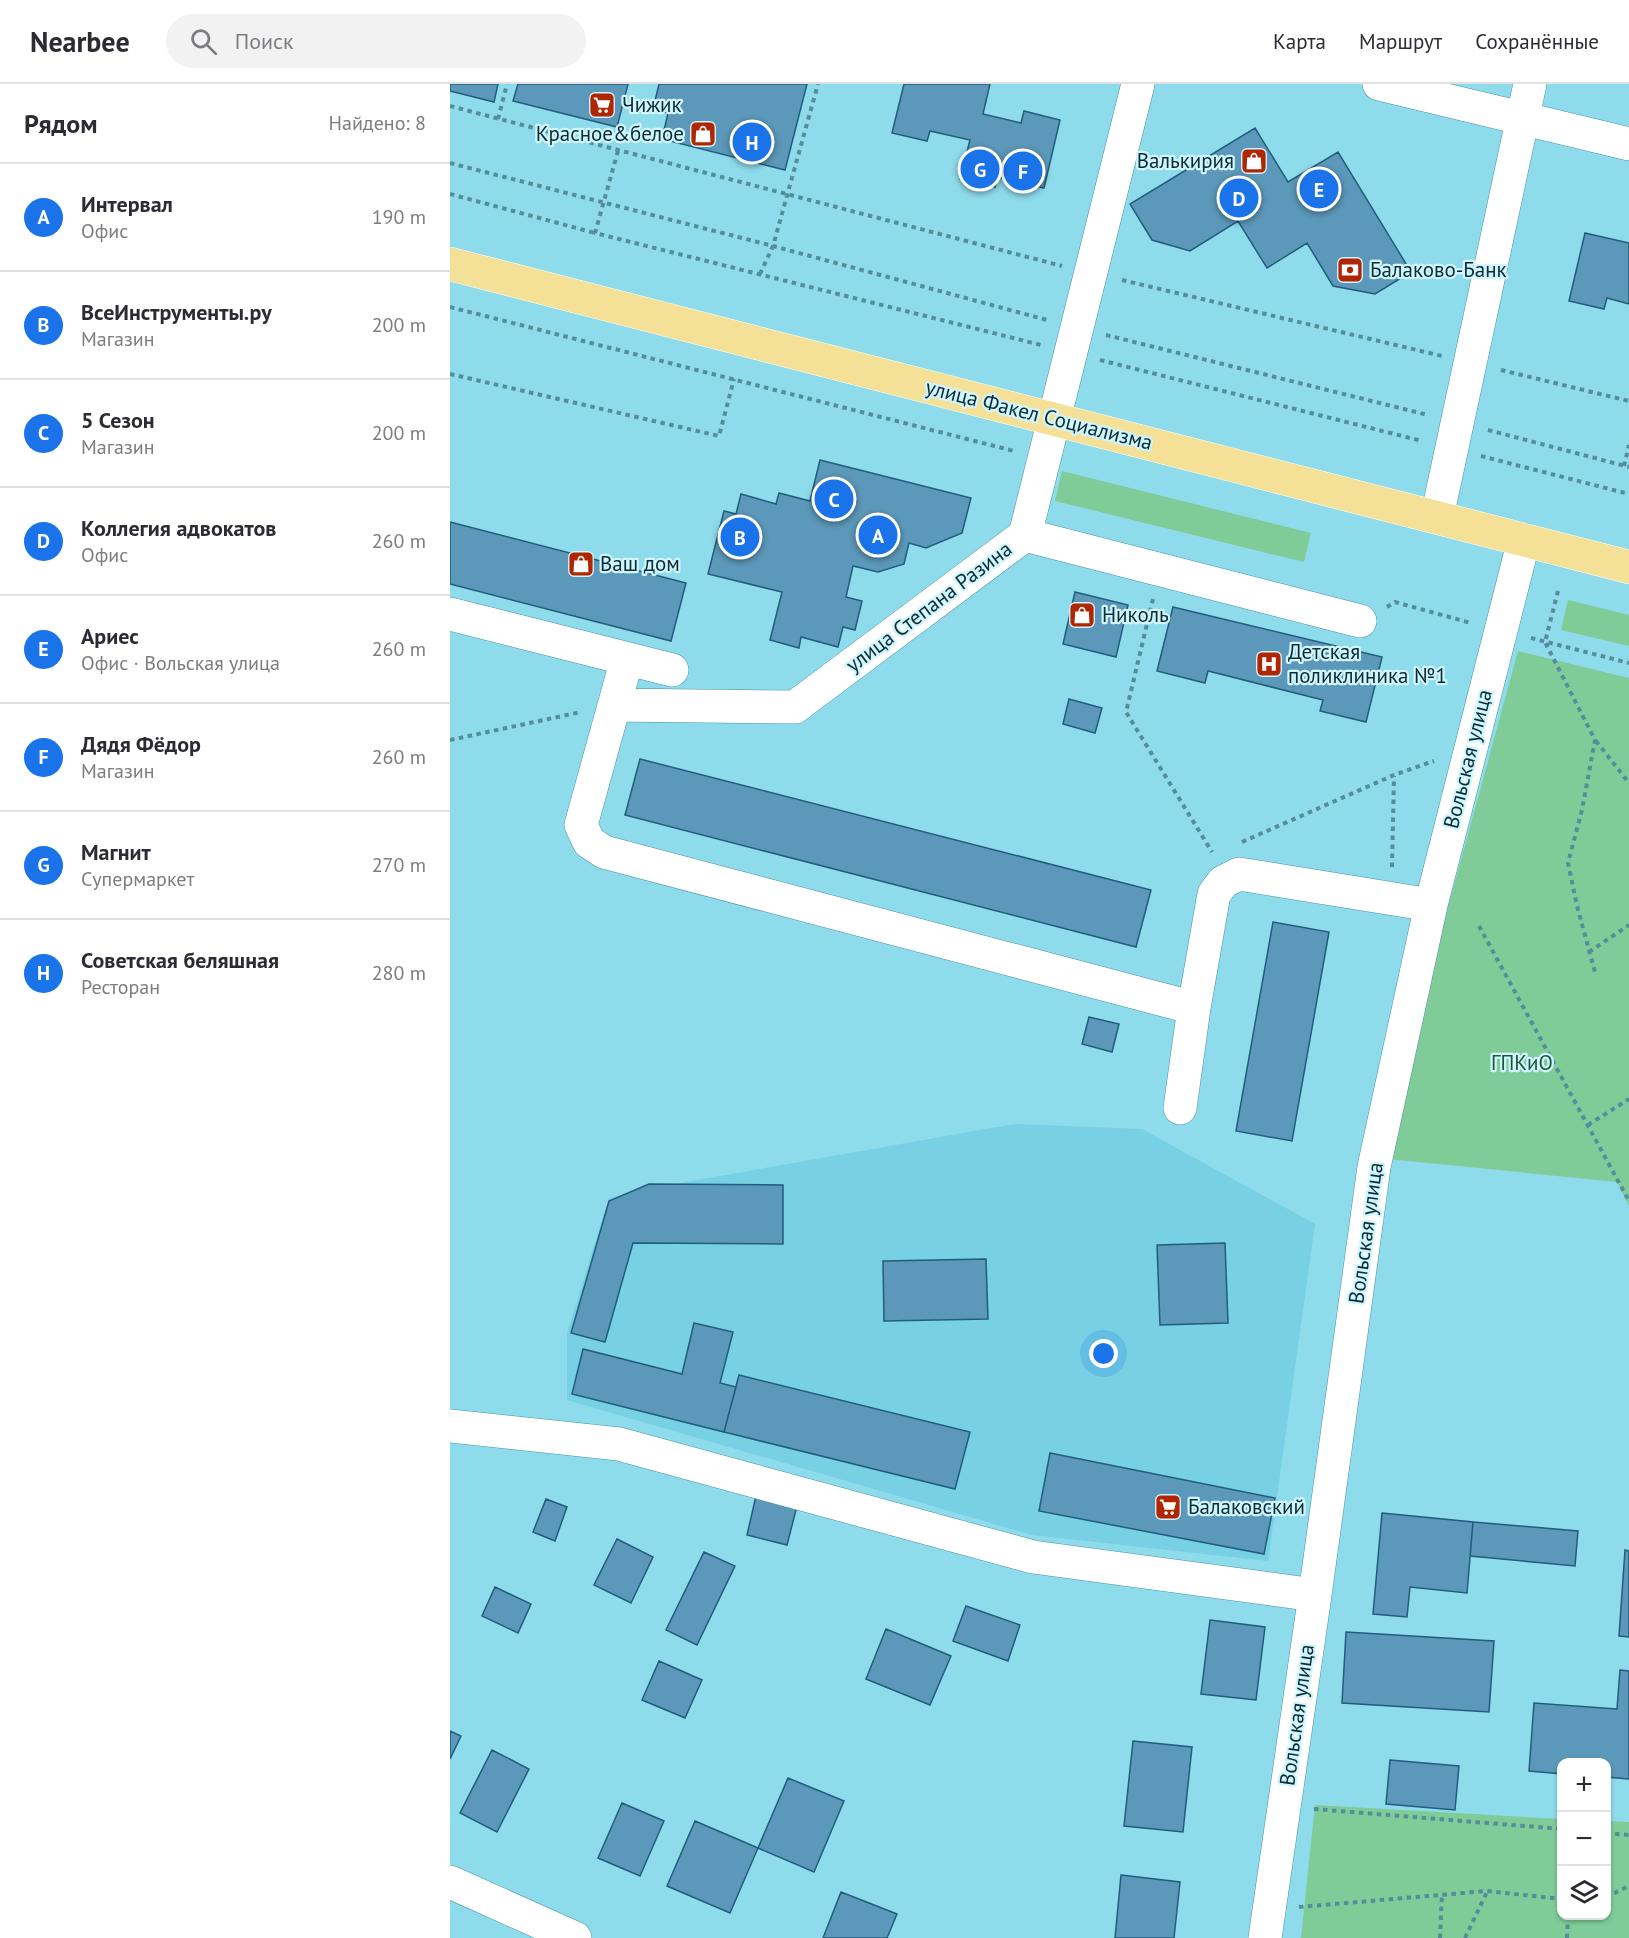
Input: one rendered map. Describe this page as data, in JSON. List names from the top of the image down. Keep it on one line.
{"streets":{"main road":["улица Факел Социализма"],"street":["улица Степана Разина","Вольская улица"]},"crossings":[["улица Факел Социализма","улица Степана Разина"],["улица Факел Социализма","Вольская улица"]],"parks":["ГПКиО"],"places":{"supermarket":["Чижик","Балаковский"],"shop":["Красное&белое","Валькирия","Ваш дом","Николь"],"bank":["Балаково-Банк"],"hospital":["Детская поликлиника №1"]},"page":{"header":"Nearbee","search":"Поиск","nav":["Карта","Маршрут","Сохранённые"],"heading":["Рядом","Найдено: 8"],"pins":["H","G","F","E","D","C","A","B"],"list":[{"mark":"A","name":"Интервал","note":"Офис","value":"190 m"},{"mark":"B","name":"ВсеИнструменты.ру","note":"Магазин","value":"200 m"},{"mark":"C","name":"5 Сезон","note":"Магазин","value":"200 m"},{"mark":"D","name":"Коллегия адвокатов","note":"Офис","value":"260 m"},{"mark":"E","name":"Ариес","note":"Офис · Вольская улица","value":"260 m"},{"mark":"F","name":"Дядя Фёдор","note":"Магазин","value":"260 m"},{"mark":"G","name":"Магнит","note":"Супермаркет","value":"270 m"},{"mark":"H","name":"Советская беляшная","note":"Ресторан","value":"280 m"}],"map_buttons":["+","−"]}}
